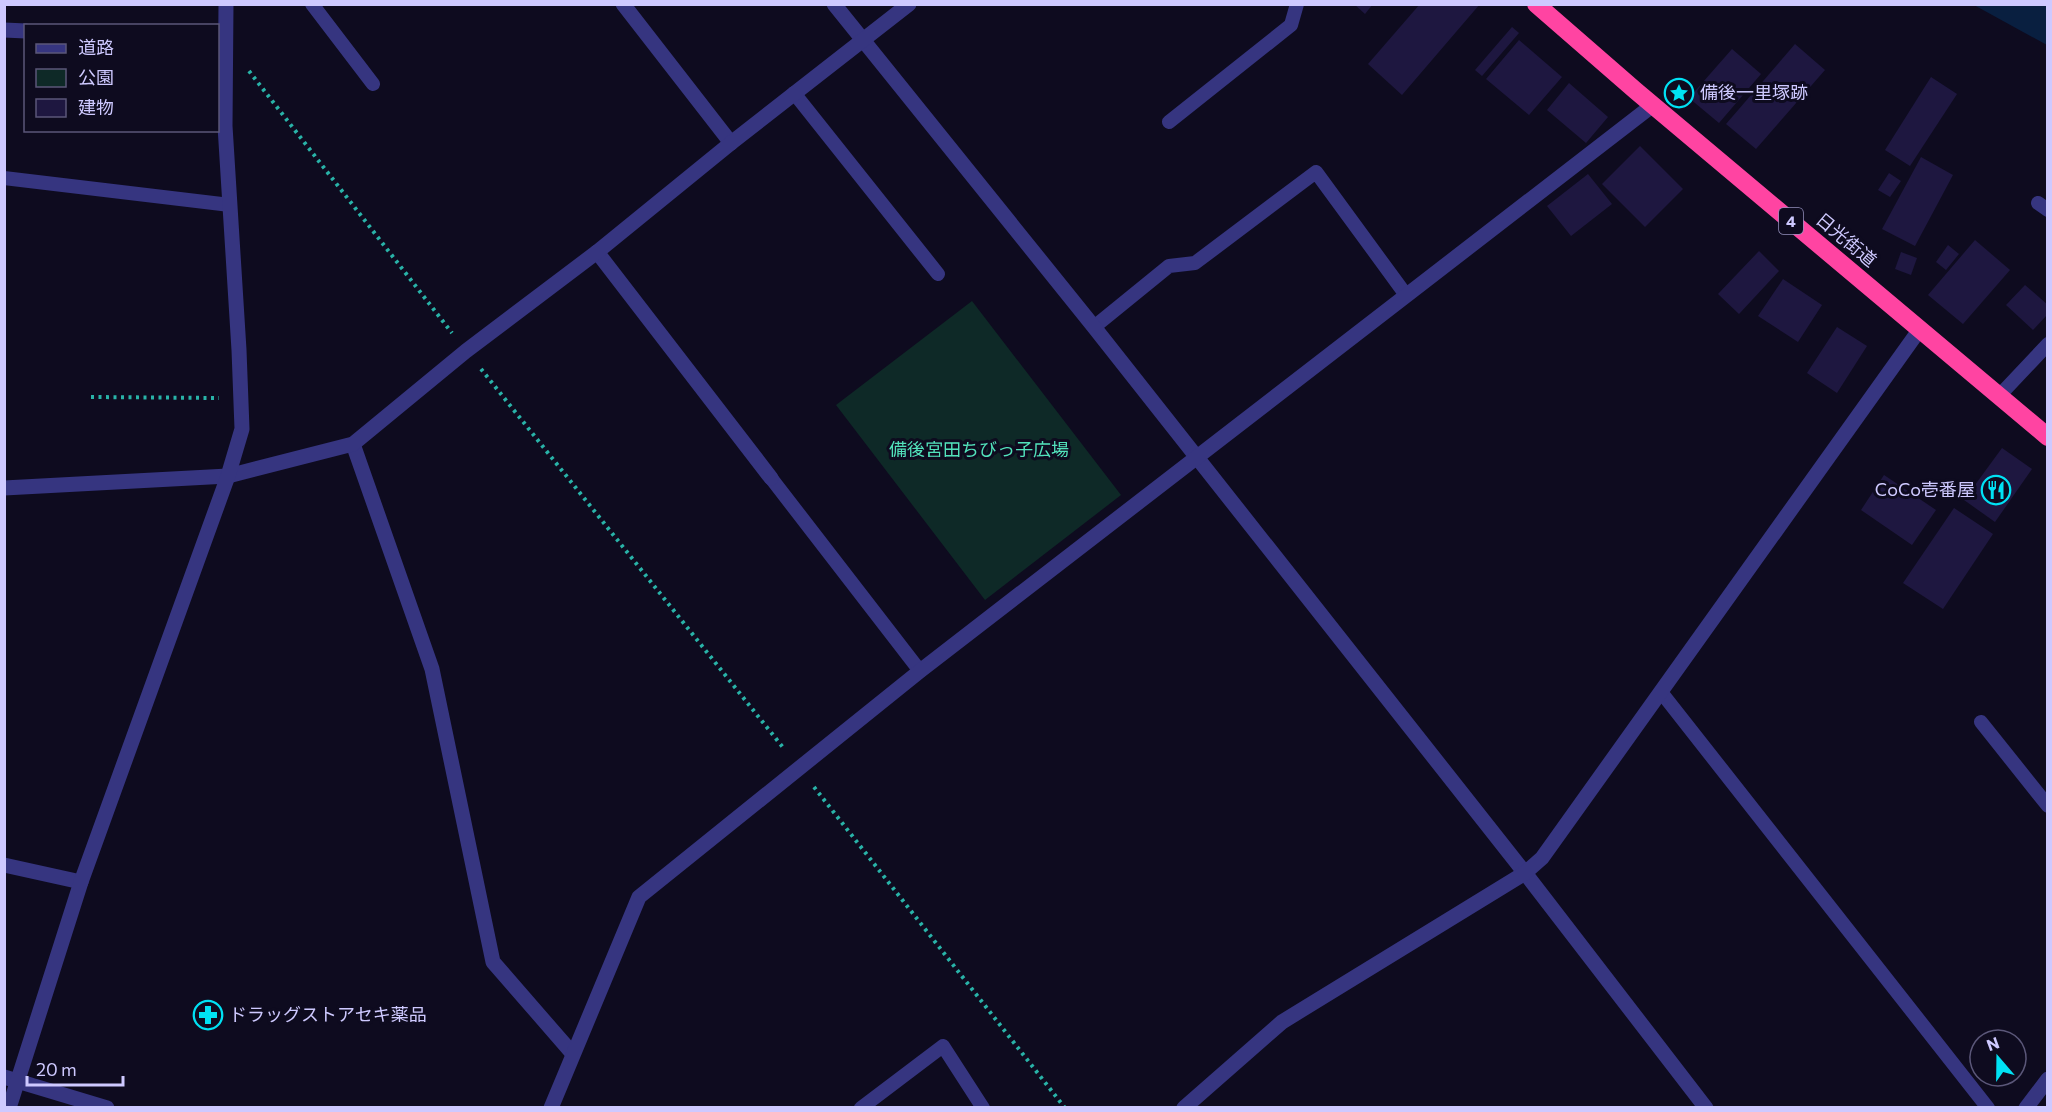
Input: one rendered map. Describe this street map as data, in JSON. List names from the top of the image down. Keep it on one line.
{"streets":{"highway":["4","日光街道"]},"parks":["備後宮田ちびっ子広場"],"places":{"place":["備後一里塚跡"],"restaurant":["CoCo壱番屋"],"pharmacy":["ドラッグストアセキ薬品"]},"legend":["道路","公園","建物"],"scale_bar":"20 m","north":"top"}
